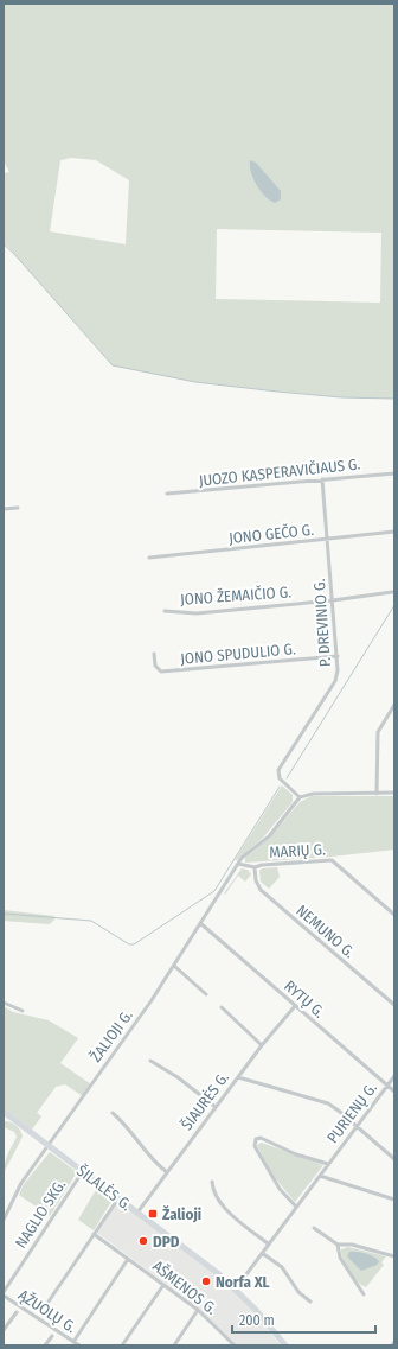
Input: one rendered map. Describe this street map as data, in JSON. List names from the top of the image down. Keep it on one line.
{"streets":{"main road":["ŠILALĖS G."],"street":["JUOZO KASPERAVIČIAUS G.","JONO GEČO G.","JONO ŽEMAIČIO G.","P. DREVINIO G.","JONO SPUDULIO G.","MARIŲ G.","NEMUNO G.","RYTŲ G.","ŽALIOJI G.","ŠIAURĖS G.","PURIENŲ G.","NAGLIO SKG.","AŠMENOS G.","ĄŽUOLŲ G."]},"crossings":[["JUOZO KASPERAVIČIAUS G.","P. DREVINIO G."],["JONO GEČO G.","P. DREVINIO G."],["JONO ŽEMAIČIO G.","P. DREVINIO G."],["P. DREVINIO G.","JONO SPUDULIO G."],["P. DREVINIO G.","ŽALIOJI G."],["MARIŲ G.","NEMUNO G."],["MARIŲ G.","ŽALIOJI G."],["RYTŲ G.","ŽALIOJI G."],["RYTŲ G.","ŠIAURĖS G."],["RYTŲ G.","PURIENŲ G."],["ŽALIOJI G.","ŠILALĖS G."],["ŠIAURĖS G.","ŠILALĖS G."],["PURIENŲ G.","ŠILALĖS G."],["ŠILALĖS G.","NAGLIO SKG."],["NAGLIO SKG.","ĄŽUOLŲ G."]],"places":{"transit":["Žalioji"],"other":["DPD","Norfa XL"]},"scale_bar":"200 m"}
